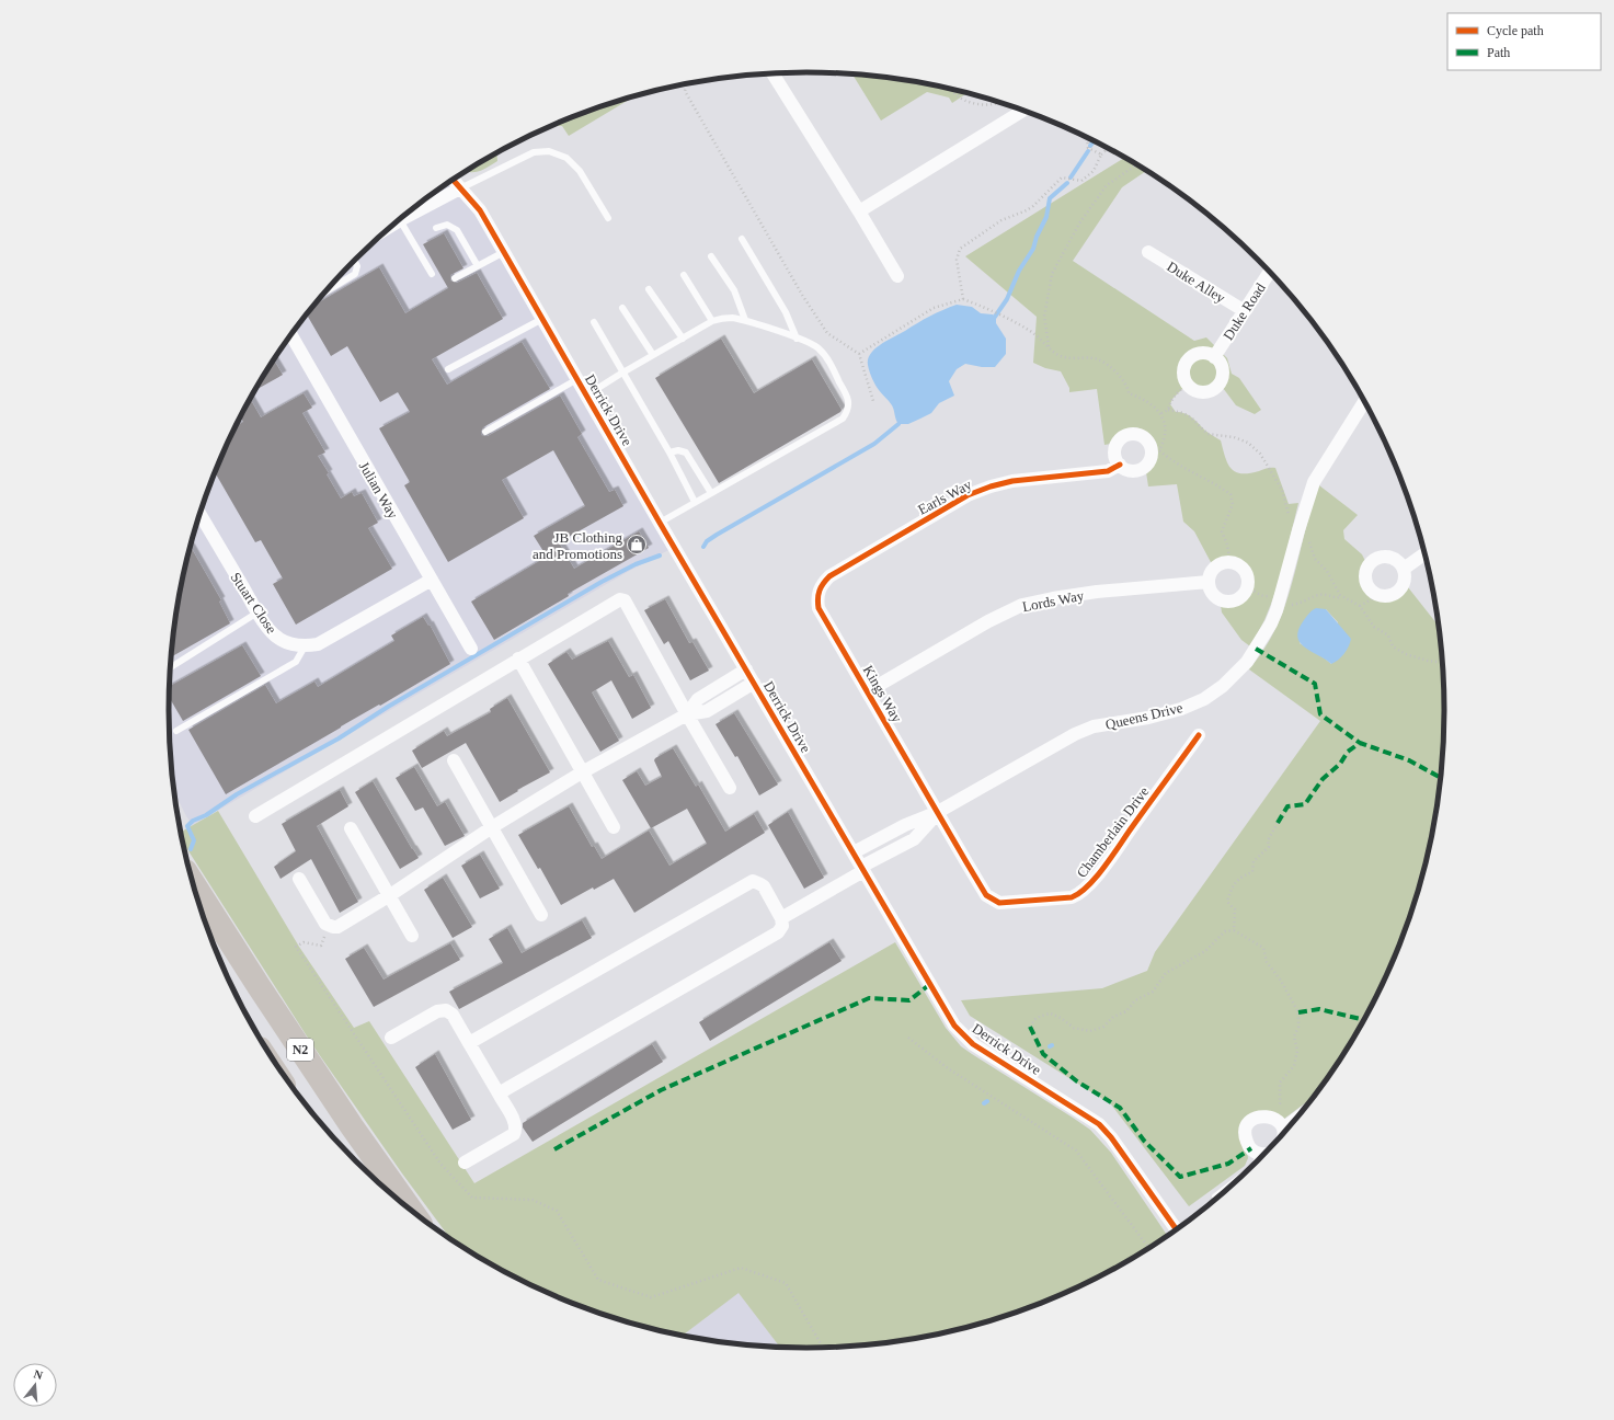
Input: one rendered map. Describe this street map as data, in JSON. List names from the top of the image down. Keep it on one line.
{"streets":{"highway":["N2"],"street":["Duke Alley","Duke Road","Derrick Drive","Julian Way","Earls Way","Lords Way","Stuart Close","Kings Way","Queens Drive","Chamberlain Drive"]},"crossings":[["Duke Alley","Duke Road"],["Derrick Drive","Queens Drive"],["Earls Way","Kings Way"],["Lords Way","Kings Way"],["Kings Way","Queens Drive"],["Kings Way","Chamberlain Drive"],["Queens Drive","Chamberlain Drive"]],"places":{"shop":["JB Clothing and Promotions"]},"legend":["Cycle path","Path"],"north":"top"}
